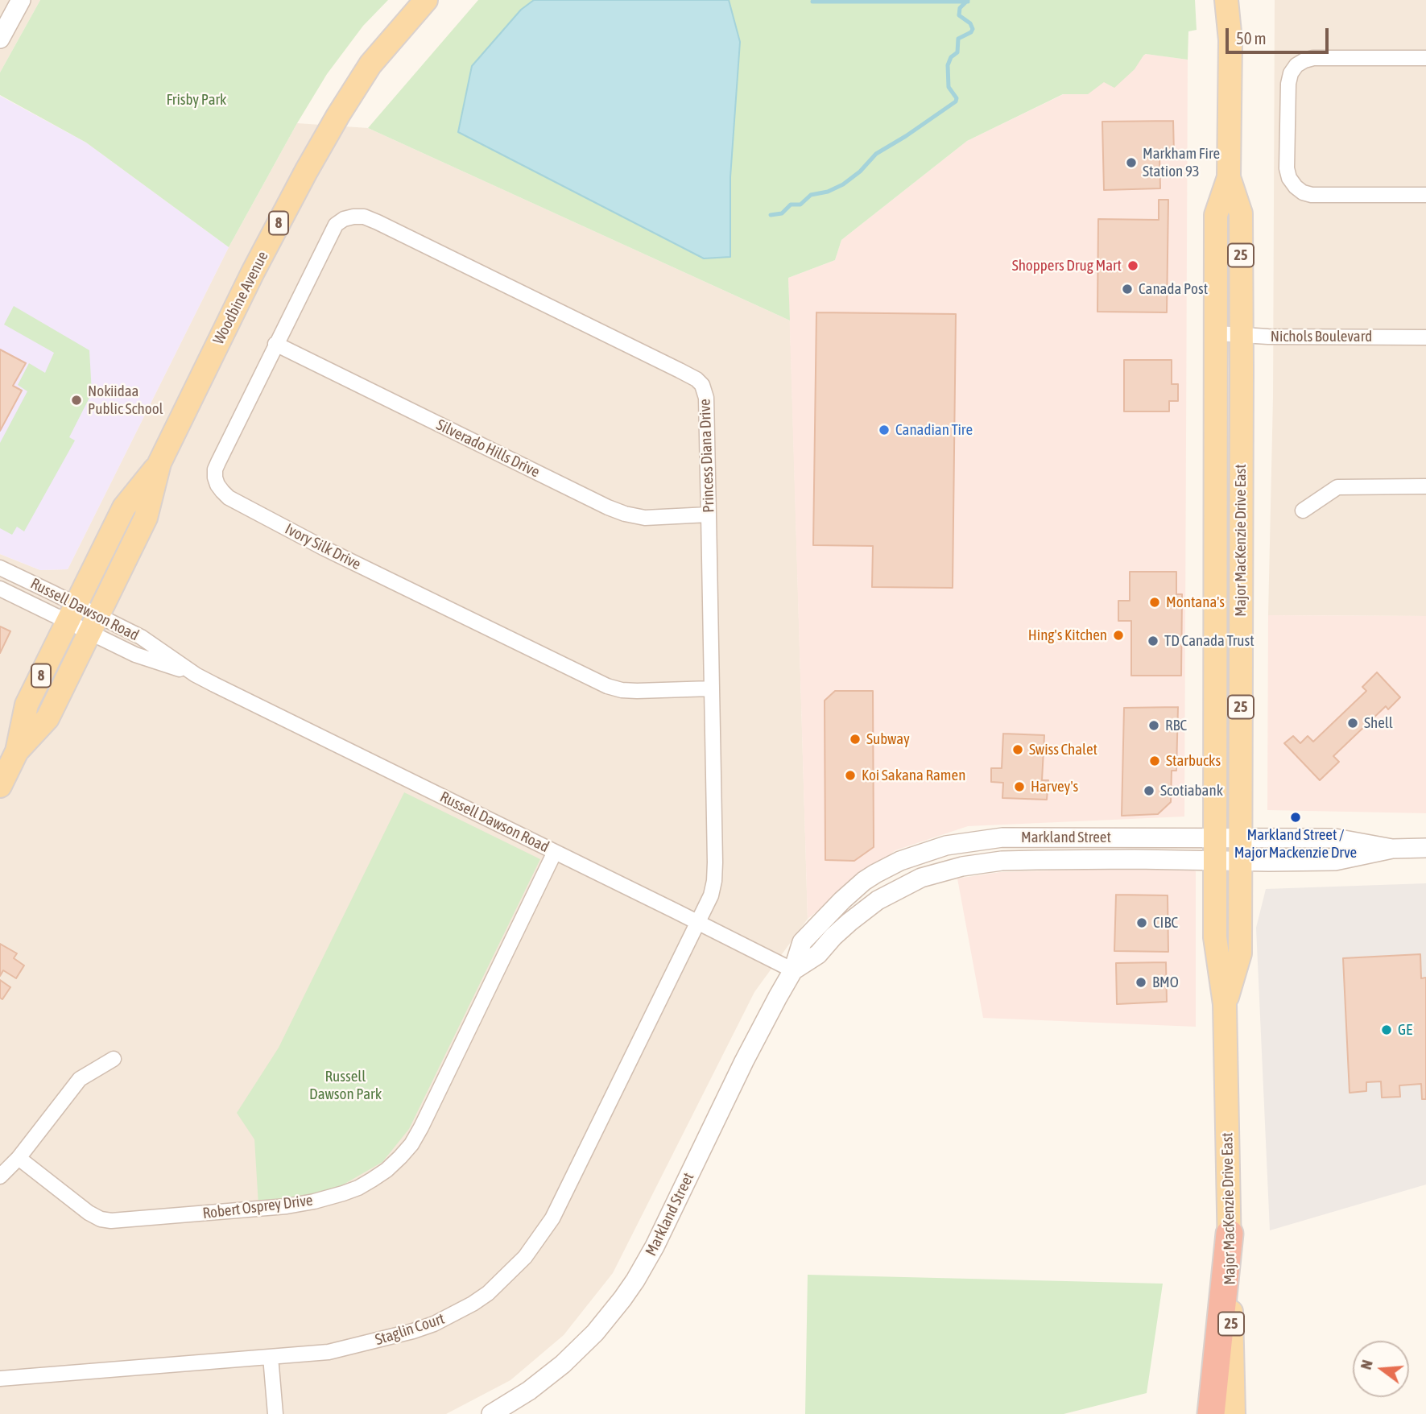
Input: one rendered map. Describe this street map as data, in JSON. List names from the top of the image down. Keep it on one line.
{"streets":{"main road":["8","25","Woodbine Avenue","Major MacKenzie Drive East"],"street":["Nichols Boulevard","Silverado Hills Drive","Princess Diana Drive","Ivory Silk Drive","Russell Dawson Road","Markland Street","Robert Osprey Drive","Staglin Court"]},"crossings":[["Woodbine Avenue","Russell Dawson Road"],["Nichols Boulevard","Major MacKenzie Drive East"],["Silverado Hills Drive","Princess Diana Drive"],["Silverado Hills Drive","Ivory Silk Drive"],["Princess Diana Drive","Ivory Silk Drive"],["Princess Diana Drive","Russell Dawson Road"],["Princess Diana Drive","Staglin Court"],["Major MacKenzie Drive East","Markland Street"],["Russell Dawson Road","Markland Street"],["Russell Dawson Road","Robert Osprey Drive"],["Russell Dawson Road","Staglin Court"]],"parks":["Frisby Park","Russell Dawson Park"],"places":["Markham Fire Station 93","Shoppers Drug Mart","Canada Post","Nokiidaa Public School","Canadian Tire","Montana's","Hing's Kitchen","TD Canada Trust","Shell","RBC","Subway","Swiss Chalet","Starbucks","Koi Sakana Ramen","Harvey's","Scotiabank","Markland Street / Major Mackenzie Drve","CIBC","BMO","GE"],"scale_bar":"50 m","north":"left"}
